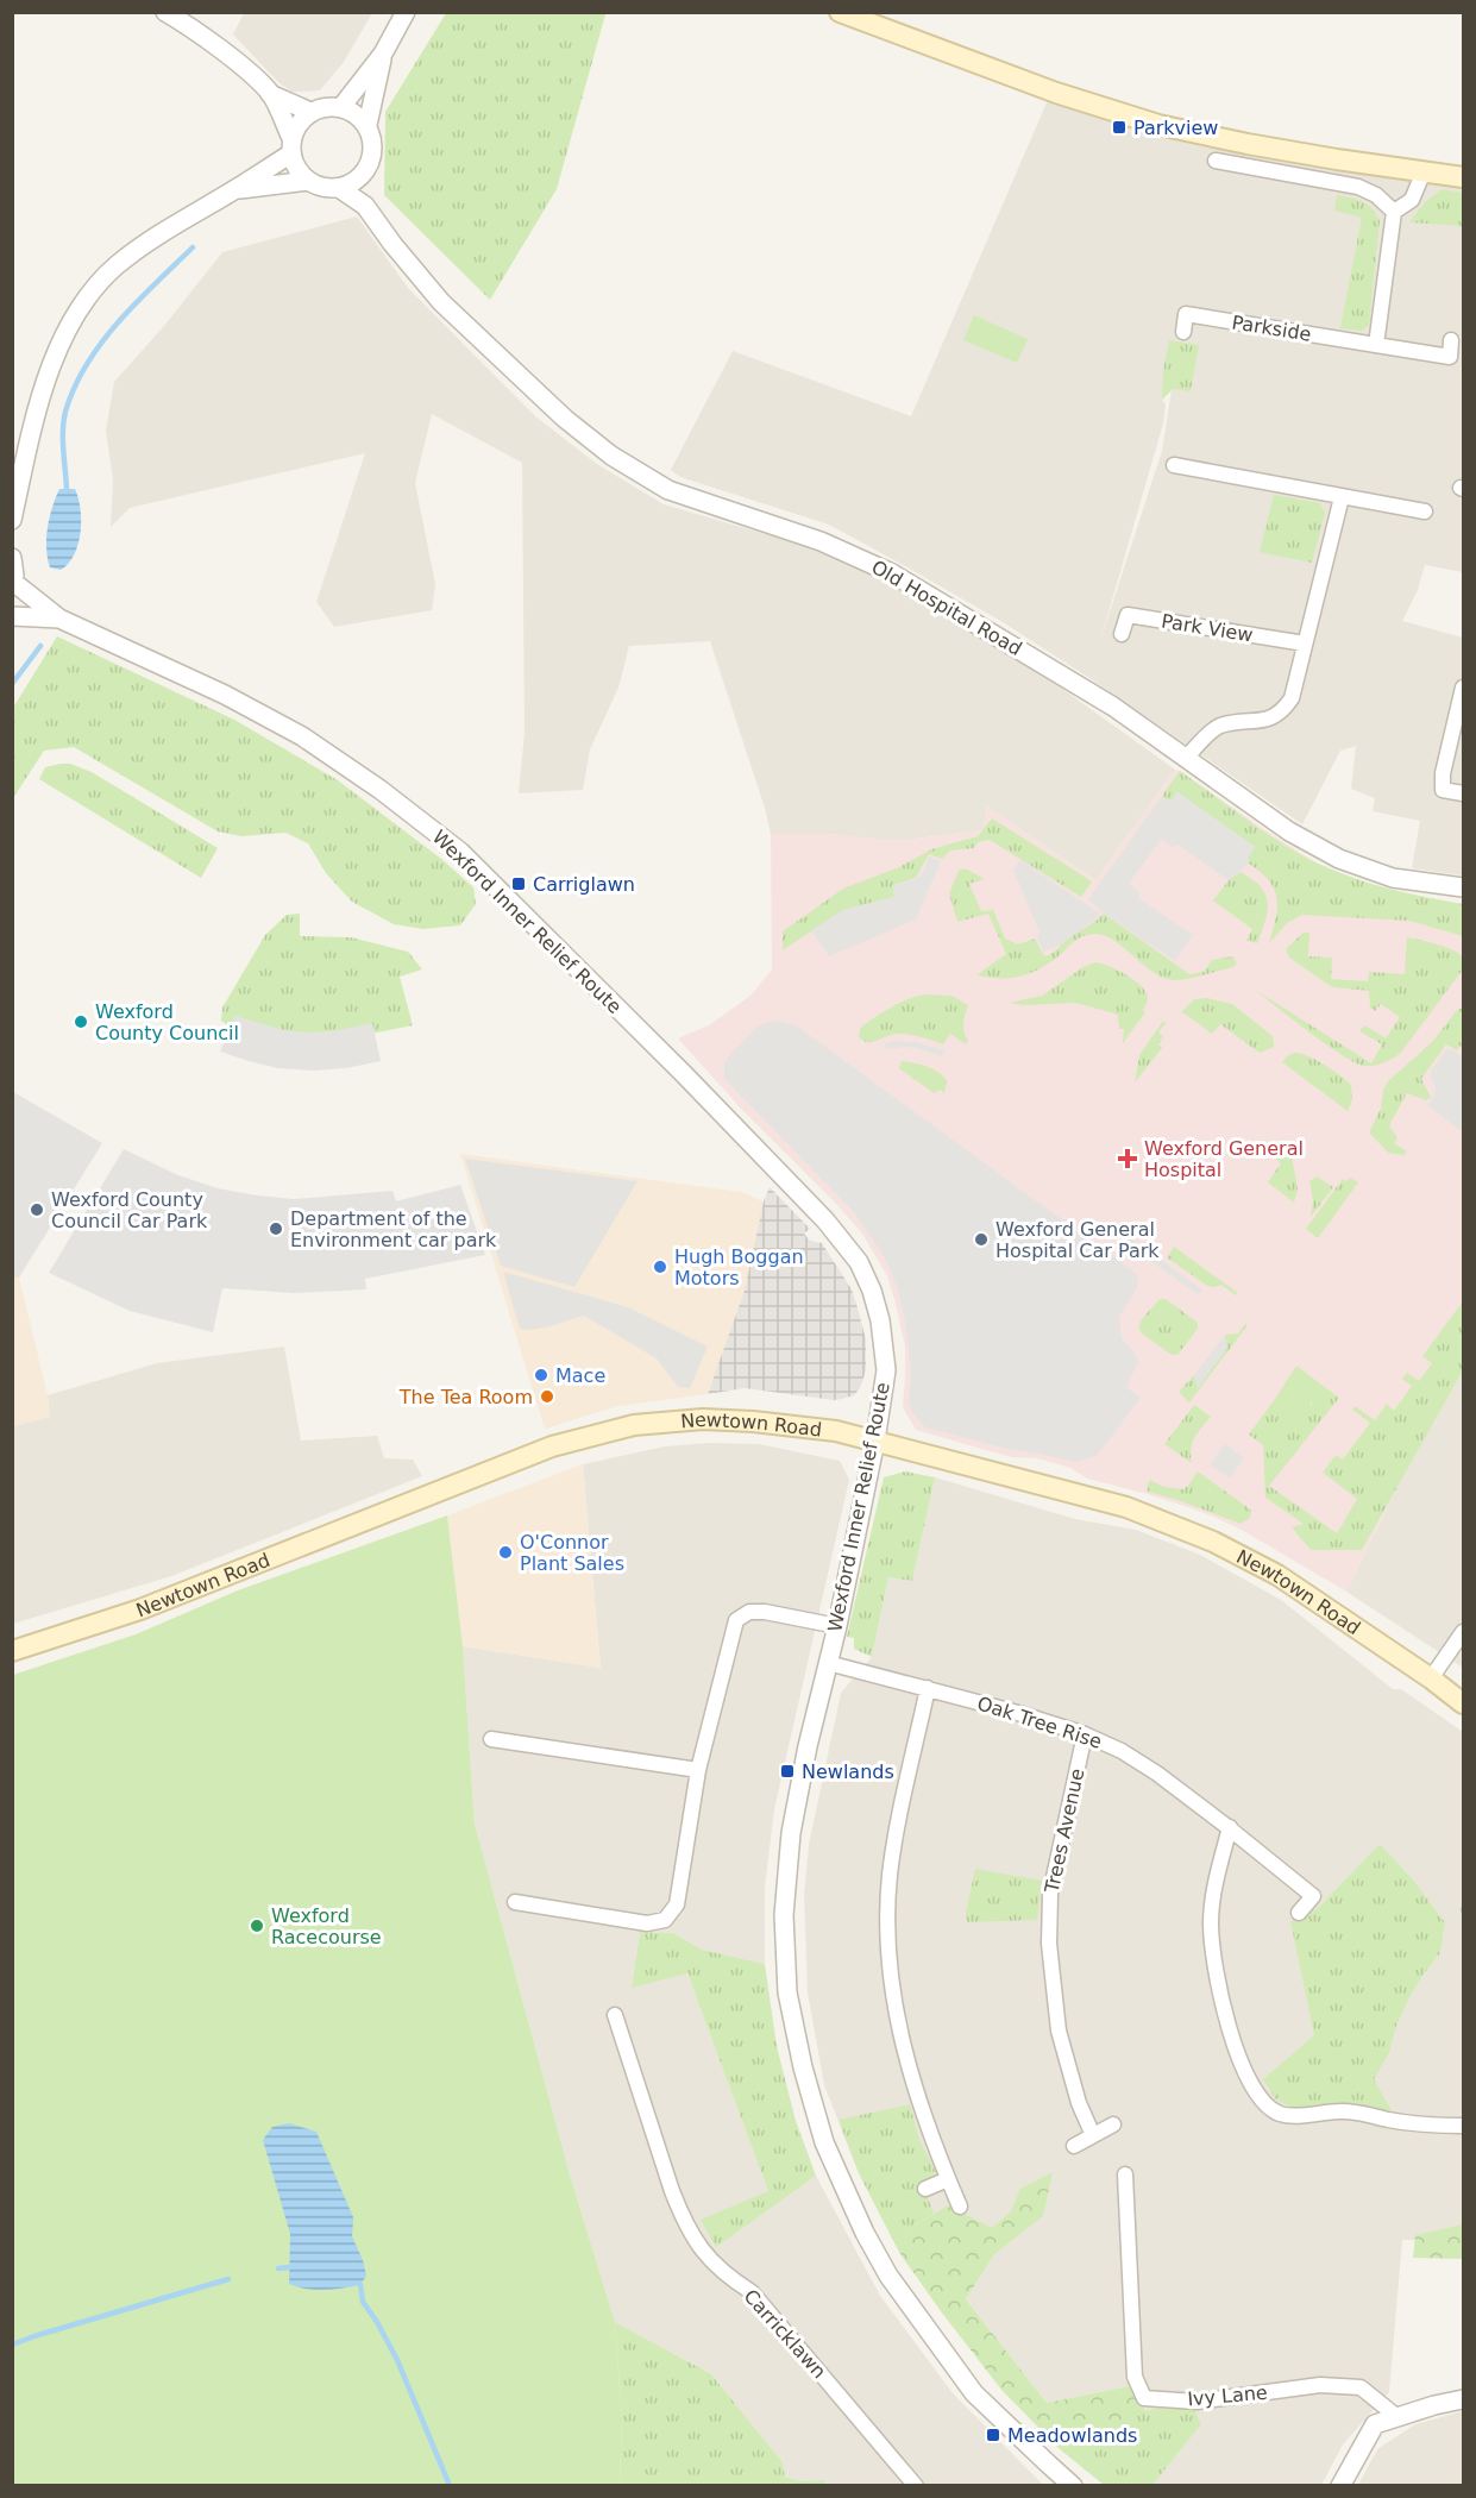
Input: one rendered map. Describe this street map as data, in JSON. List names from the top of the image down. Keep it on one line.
{"streets":{"main road":["Newtown Road"],"street":["Parkside","Old Hospital Road","Park View","Wexford Inner Relief Route","Oak Tree Rise","Trees Avenue","Carricklawn","Ivy Lane"]},"crossings":[["Wexford Inner Relief Route","Newtown Road"],["Wexford Inner Relief Route","Oak Tree Rise"],["Oak Tree Rise","Trees Avenue"]],"places":{"transit":["Parkview","Carriglawn","Newlands","Meadowlands"],"other":["Wexford County Council","Wexford County Council Car Park","Department of the Environment car park","Wexford General Hospital Car Park","Hugh Boggan Motors","Mace","The Tea Room","O'Connor Plant Sales","Wexford Racecourse"],"health":["Wexford General Hospital"]}}
